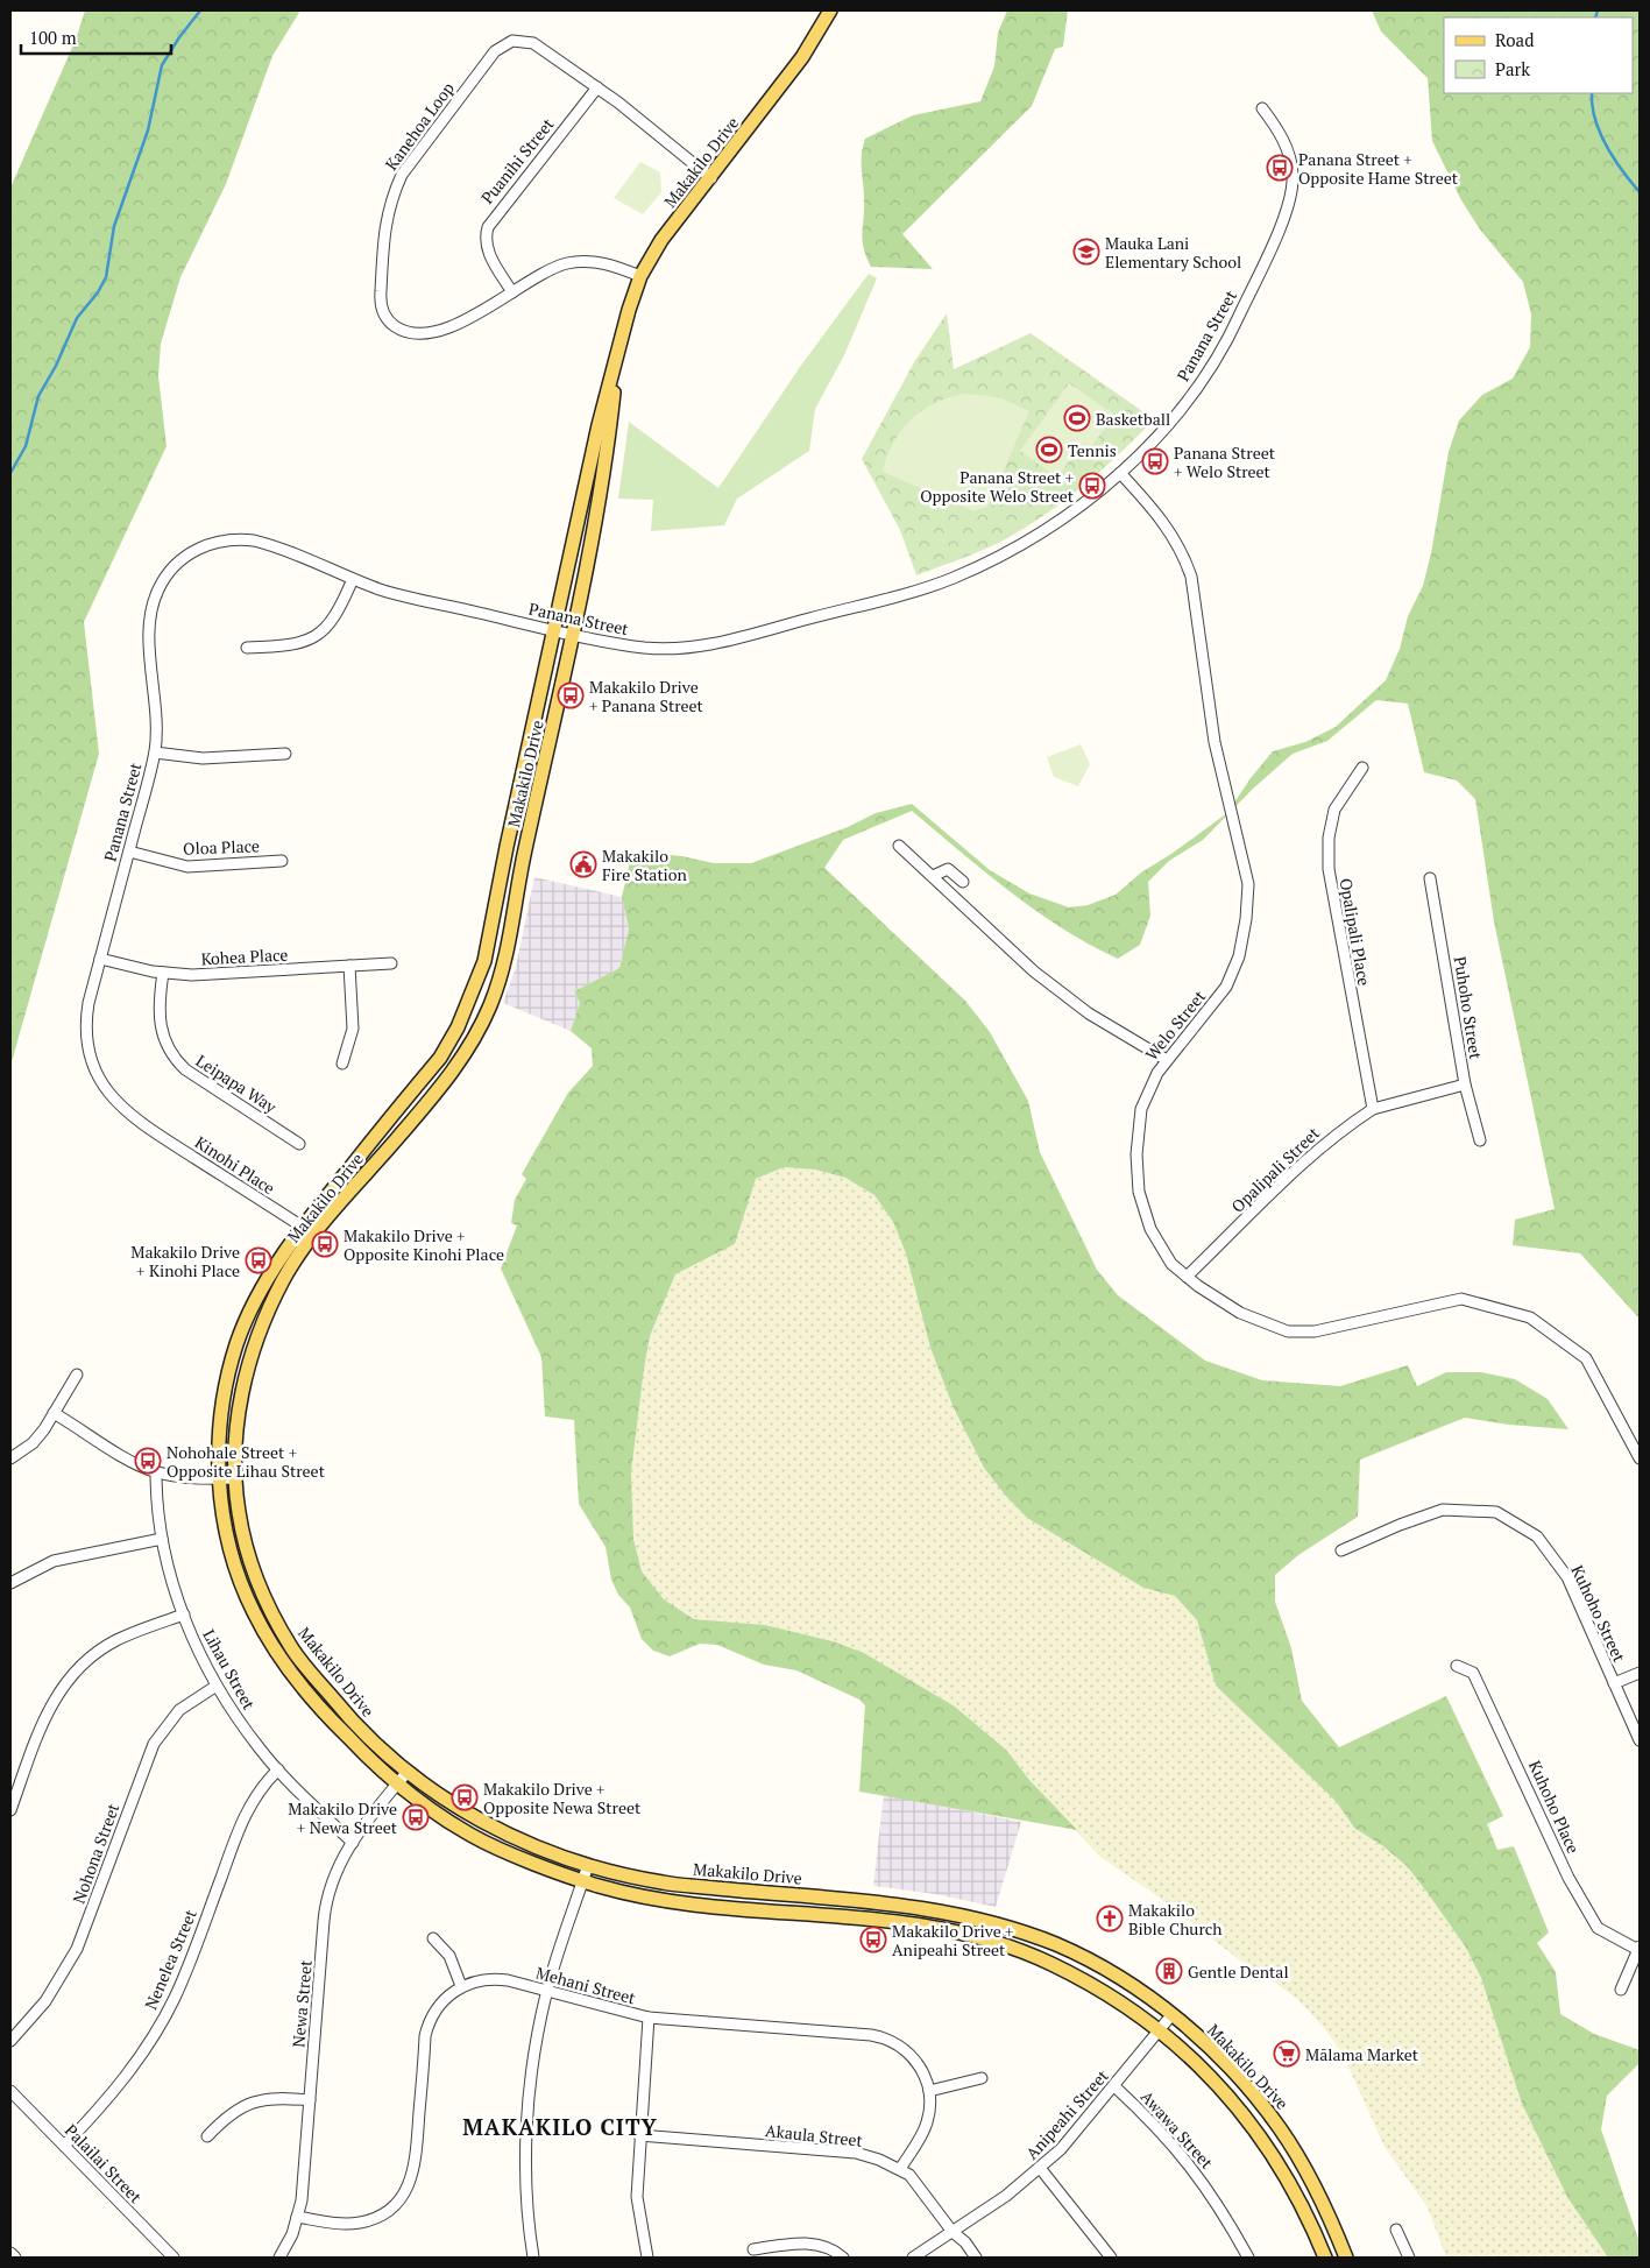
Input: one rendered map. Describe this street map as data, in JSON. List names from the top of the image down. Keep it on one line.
{"streets":{"main road":["Makakilo Drive"],"street":["Kanehoa Loop","Puanihi Street","Panana Street","Oloa Place","Opalipali Place","Kohea Place","Puhoho Street","Welo Street","Leipapa Way","Kinohi Place","Opalipali Street","Kuhoho Street","Lihau Street","Kuhoho Place","Nohona Street","Nenelea Street","Mehani Street","Newa Street","Anipeahi Street","Awawa Street","Akaula Street","Palailai Street"]},"crossings":[["Kanehoa Loop","Puanihi Street"],["Kanehoa Loop","Makakilo Drive"],["Makakilo Drive","Panana Street"],["Makakilo Drive","Kinohi Place"],["Makakilo Drive","Newa Street"],["Makakilo Drive","Anipeahi Street"],["Panana Street","Oloa Place"],["Panana Street","Kohea Place"],["Panana Street","Welo Street"],["Panana Street","Kinohi Place"],["Opalipali Place","Opalipali Street"],["Kohea Place","Leipapa Way"],["Puhoho Street","Opalipali Street"],["Welo Street","Opalipali Street"],["Lihau Street","Nohona Street"],["Lihau Street","Nenelea Street"],["Lihau Street","Newa Street"],["Nenelea Street","Palailai Street"],["Mehani Street","Newa Street"],["Mehani Street","Akaula Street"],["Anipeahi Street","Awawa Street"],["Anipeahi Street","Akaula Street"]],"districts":["MAKAKILO CITY"],"places":{"bus stop":["Panana Street + Opposite Hame Street","Panana Street + Welo Street","Panana Street + Opposite Welo Street","Makakilo Drive + Panana Street","Makakilo Drive + Opposite Kinohi Place","Makakilo Drive + Kinohi Place","Nohohale Street + Opposite Lihau Street","Makakilo Drive + Opposite Newa Street","Makakilo Drive + Newa Street","Makakilo Drive + Anipeahi Street"],"school or university":["Mauka Lani Elementary School"],"sports":["Basketball","Tennis"],"public building":["Makakilo Fire Station"],"church":["Makakilo Bible Church"],"building":["Gentle Dental"],"supermarket":["Mālama Market"]},"legend":["Road","Park"],"scale_bar":"100 m"}
